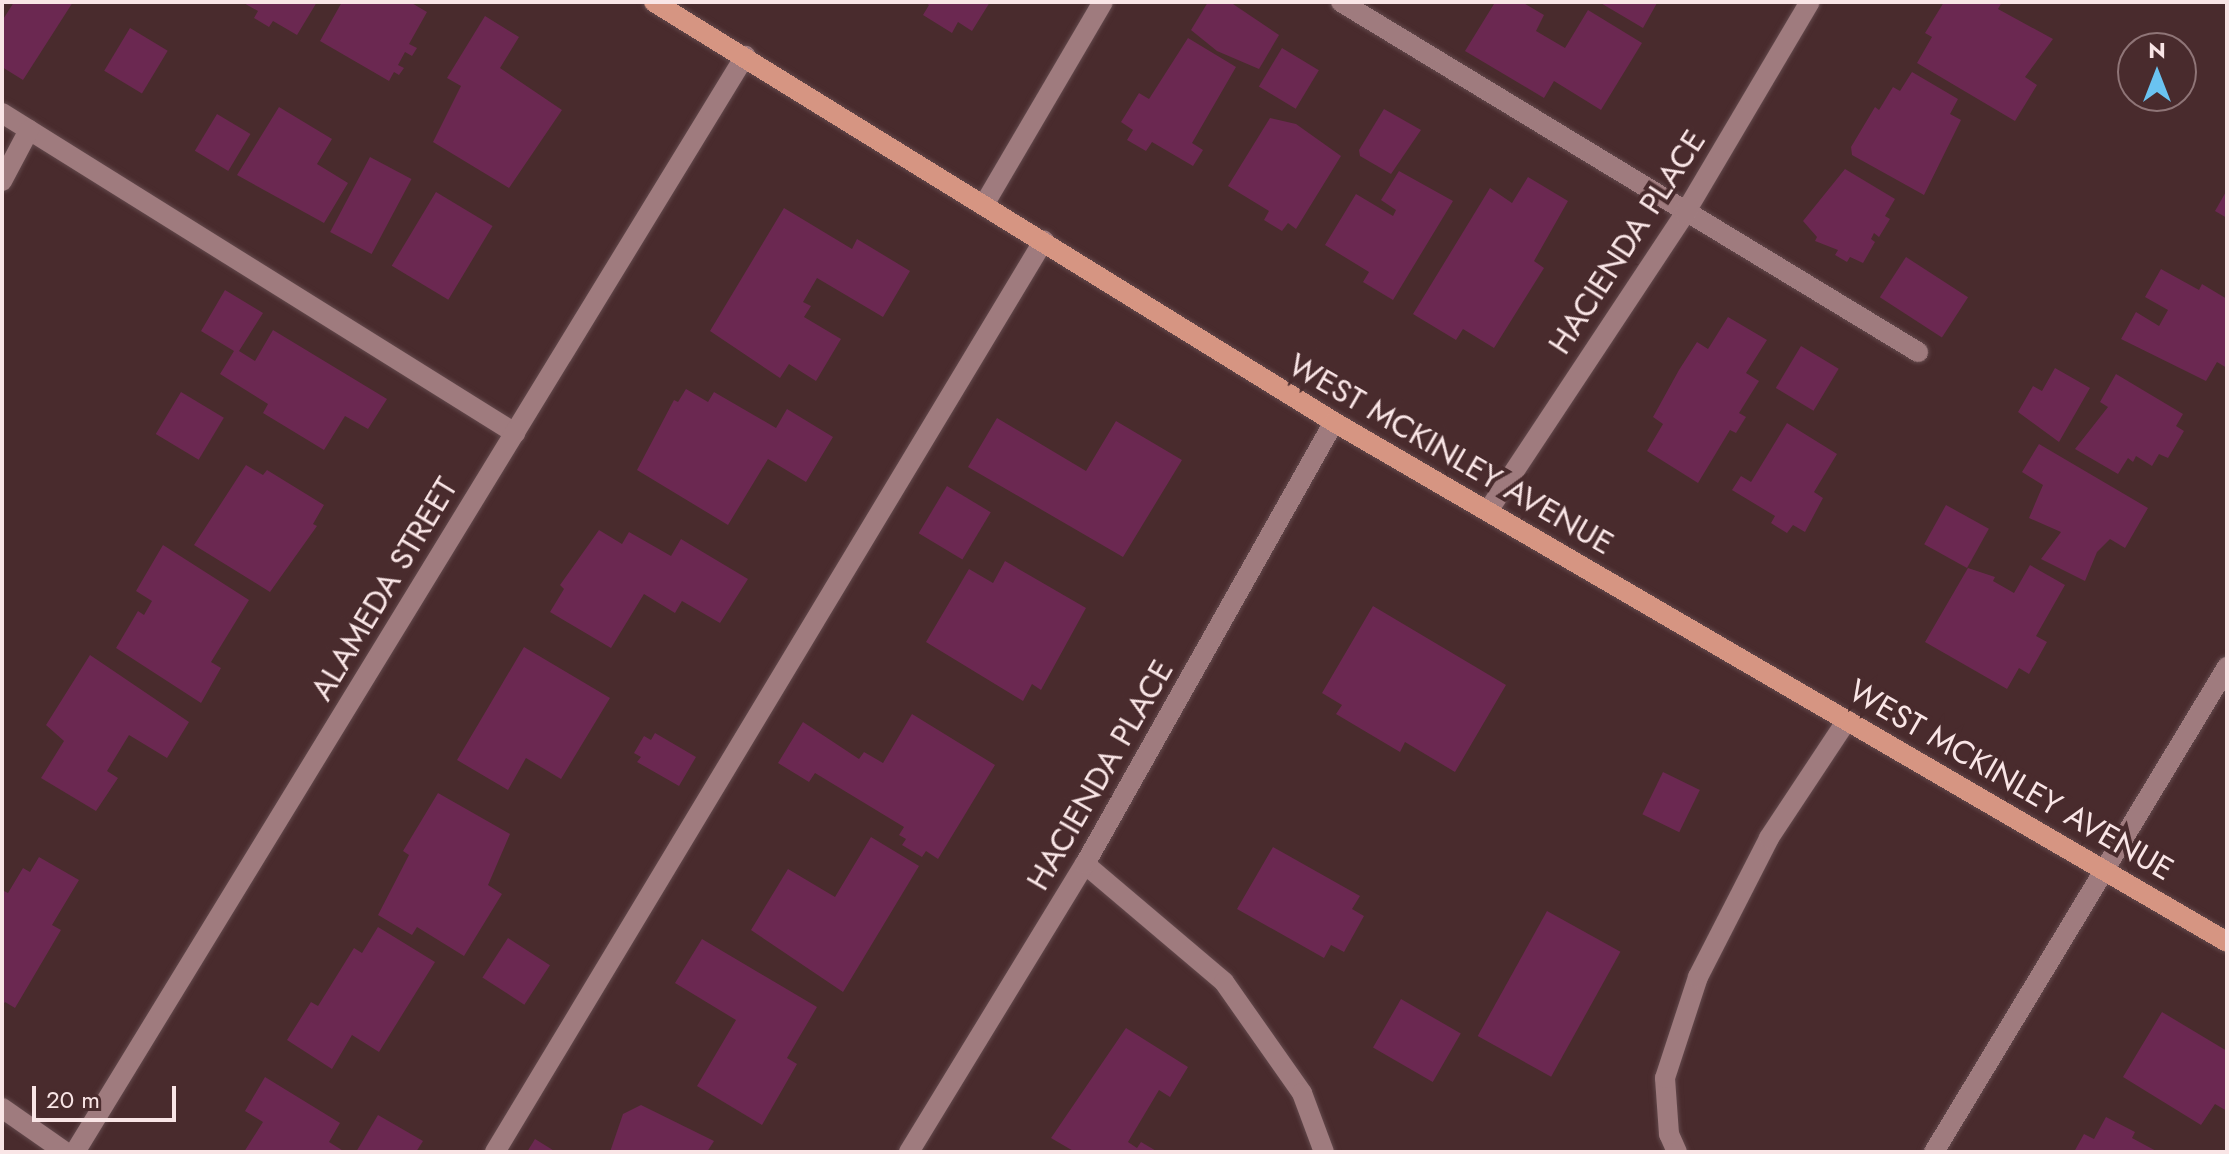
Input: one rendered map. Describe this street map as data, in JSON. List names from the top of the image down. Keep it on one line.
{"streets":{"main road":["WEST MCKINLEY AVENUE"],"street":["HACIENDA PLACE","ALAMEDA STREET"]},"crossings":[["HACIENDA PLACE","WEST MCKINLEY AVENUE"],["WEST MCKINLEY AVENUE","ALAMEDA STREET"]],"scale_bar":"20 m","north":"top"}
